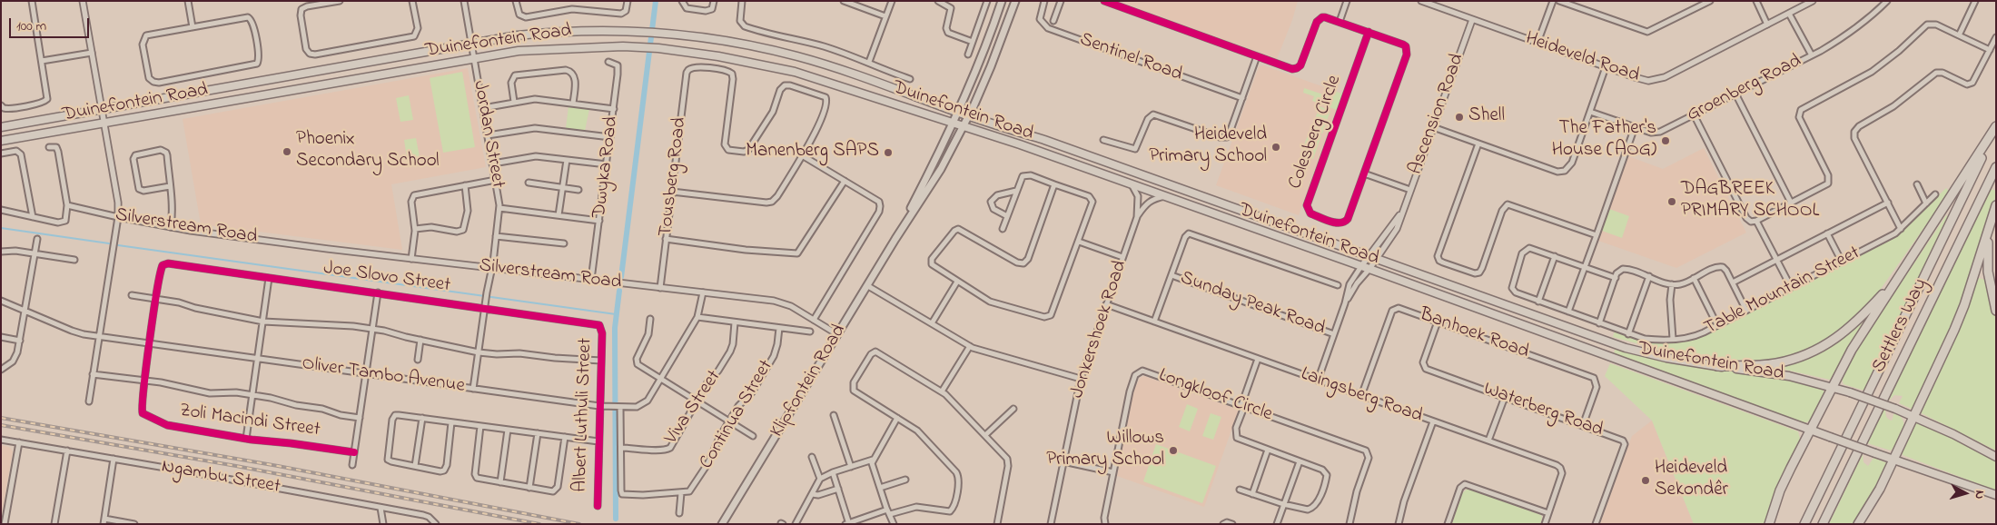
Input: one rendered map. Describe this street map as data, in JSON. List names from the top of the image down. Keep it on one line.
{"streets":{"highway":["Settlers Way"],"main road":["Duinefontein Road","Klipfontein Road"],"street":["Sentinel Road","Heideveld Road","Groenberg Road","Ascension Road","Colesberg Circle","Jordan Street","Dwyka Road","Tousberg Road","Silverstream Road","Joe Slovo Street","Table Mountain Street","Sunday Peak Road","Jonkershoek Road","Banhoek Road","Oliver Tambo Avenue","Longkloof Circle","Laingsberg Road","Viva Street","Waterberg Road","Albert Luthuli Street","Continua Street","Zoli Macindi Street","Ngambu Street"]},"crossings":[["Duinefontein Road","Ascension Road"],["Duinefontein Road","Jordan Street"],["Duinefontein Road","Jonkershoek Road"],["Duinefontein Road","Klipfontein Road"],["Heideveld Road","Ascension Road"],["Jordan Street","Silverstream Road"],["Jordan Street","Joe Slovo Street"],["Jordan Street","Oliver Tambo Avenue"],["Dwyka Road","Silverstream Road"],["Tousberg Road","Silverstream Road"],["Silverstream Road","Oliver Tambo Avenue"],["Silverstream Road","Klipfontein Road"],["Joe Slovo Street","Albert Luthuli Street"],["Jonkershoek Road","Laingsberg Road"],["Banhoek Road","Laingsberg Road"],["Banhoek Road","Waterberg Road"],["Oliver Tambo Avenue","Albert Luthuli Street"]],"places":["Shell","The Father's House (AOG)","Heideveld Primary School","Phoenix Secondary School","Manenberg SAPS","DAGBREEK PRIMARY SCHOOL","Willows Primary School","Heideveld Sekondêr"],"scale_bar":"100 m","north":"right"}
